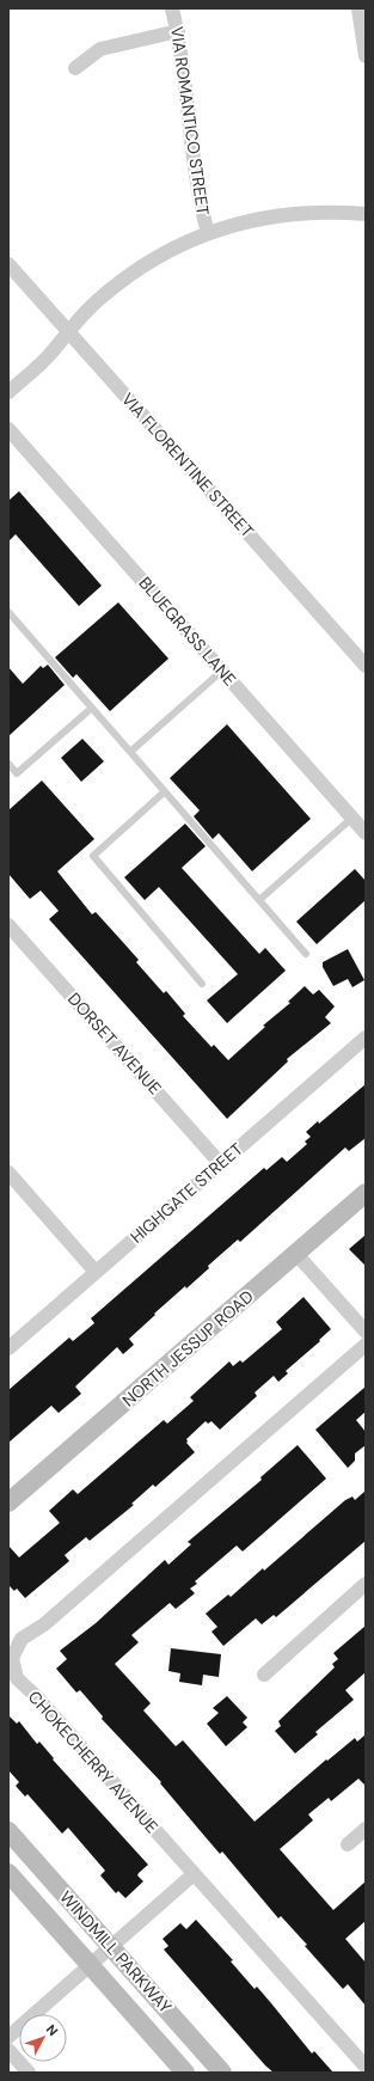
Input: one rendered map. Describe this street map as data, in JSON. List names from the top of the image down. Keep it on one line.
{"streets":{"main road":["NORTH JESSUP ROAD","WINDMILL PARKWAY"],"street":["VIA ROMANTICO STREET","VIA FLORENTINE STREET","BLUEGRASS LANE","DORSET AVENUE","HIGHGATE STREET","CHOKECHERRY AVENUE"]},"crossings":[["DORSET AVENUE","HIGHGATE STREET"]],"north":"top right"}
